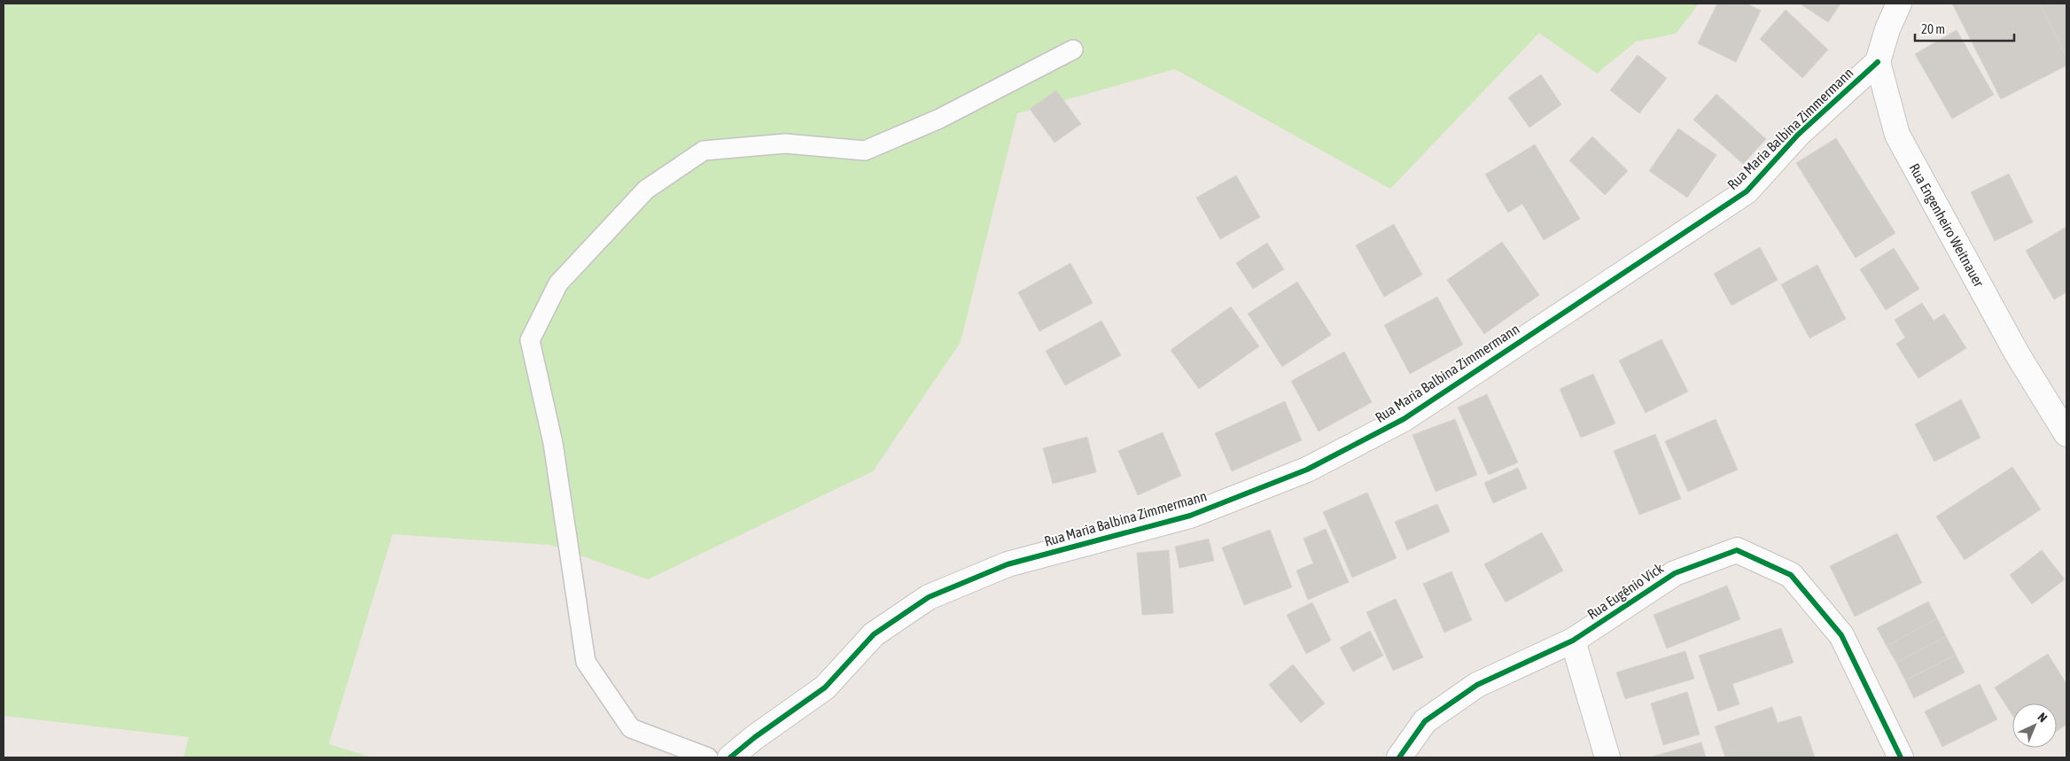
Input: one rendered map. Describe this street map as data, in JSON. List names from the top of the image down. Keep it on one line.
{"streets":{"street":["Rua Maria Balbina Zimmermann","Rua Engenheiro Weitnauer","Rua Eugênio Vick"]},"crossings":[["Rua Maria Balbina Zimmermann","Rua Engenheiro Weitnauer"]],"scale_bar":"20 m","north":"top right"}
